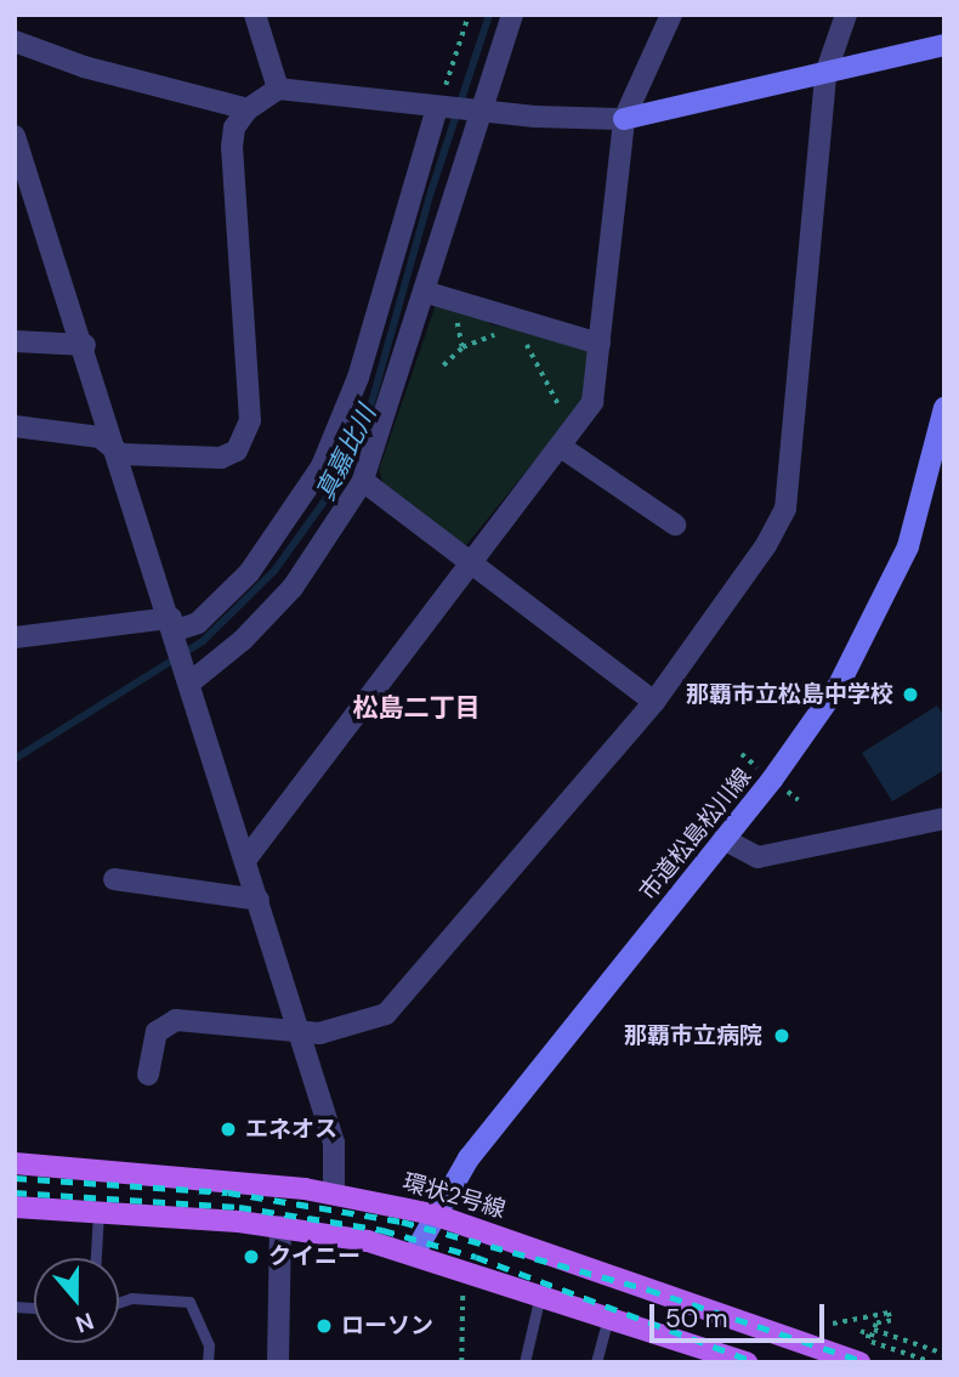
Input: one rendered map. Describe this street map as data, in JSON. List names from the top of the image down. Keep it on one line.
{"streets":{"main road":["環状2号線"],"street":["市道松島松川線"]},"crossings":[["市道松島松川線","環状2号線"]],"districts":["松島二丁目"],"water":["真嘉比川"],"places":["那覇市立松島中学校","那覇市立病院","エネオス","クイニー","ローソン"],"scale_bar":"50 m","north":"bottom"}
